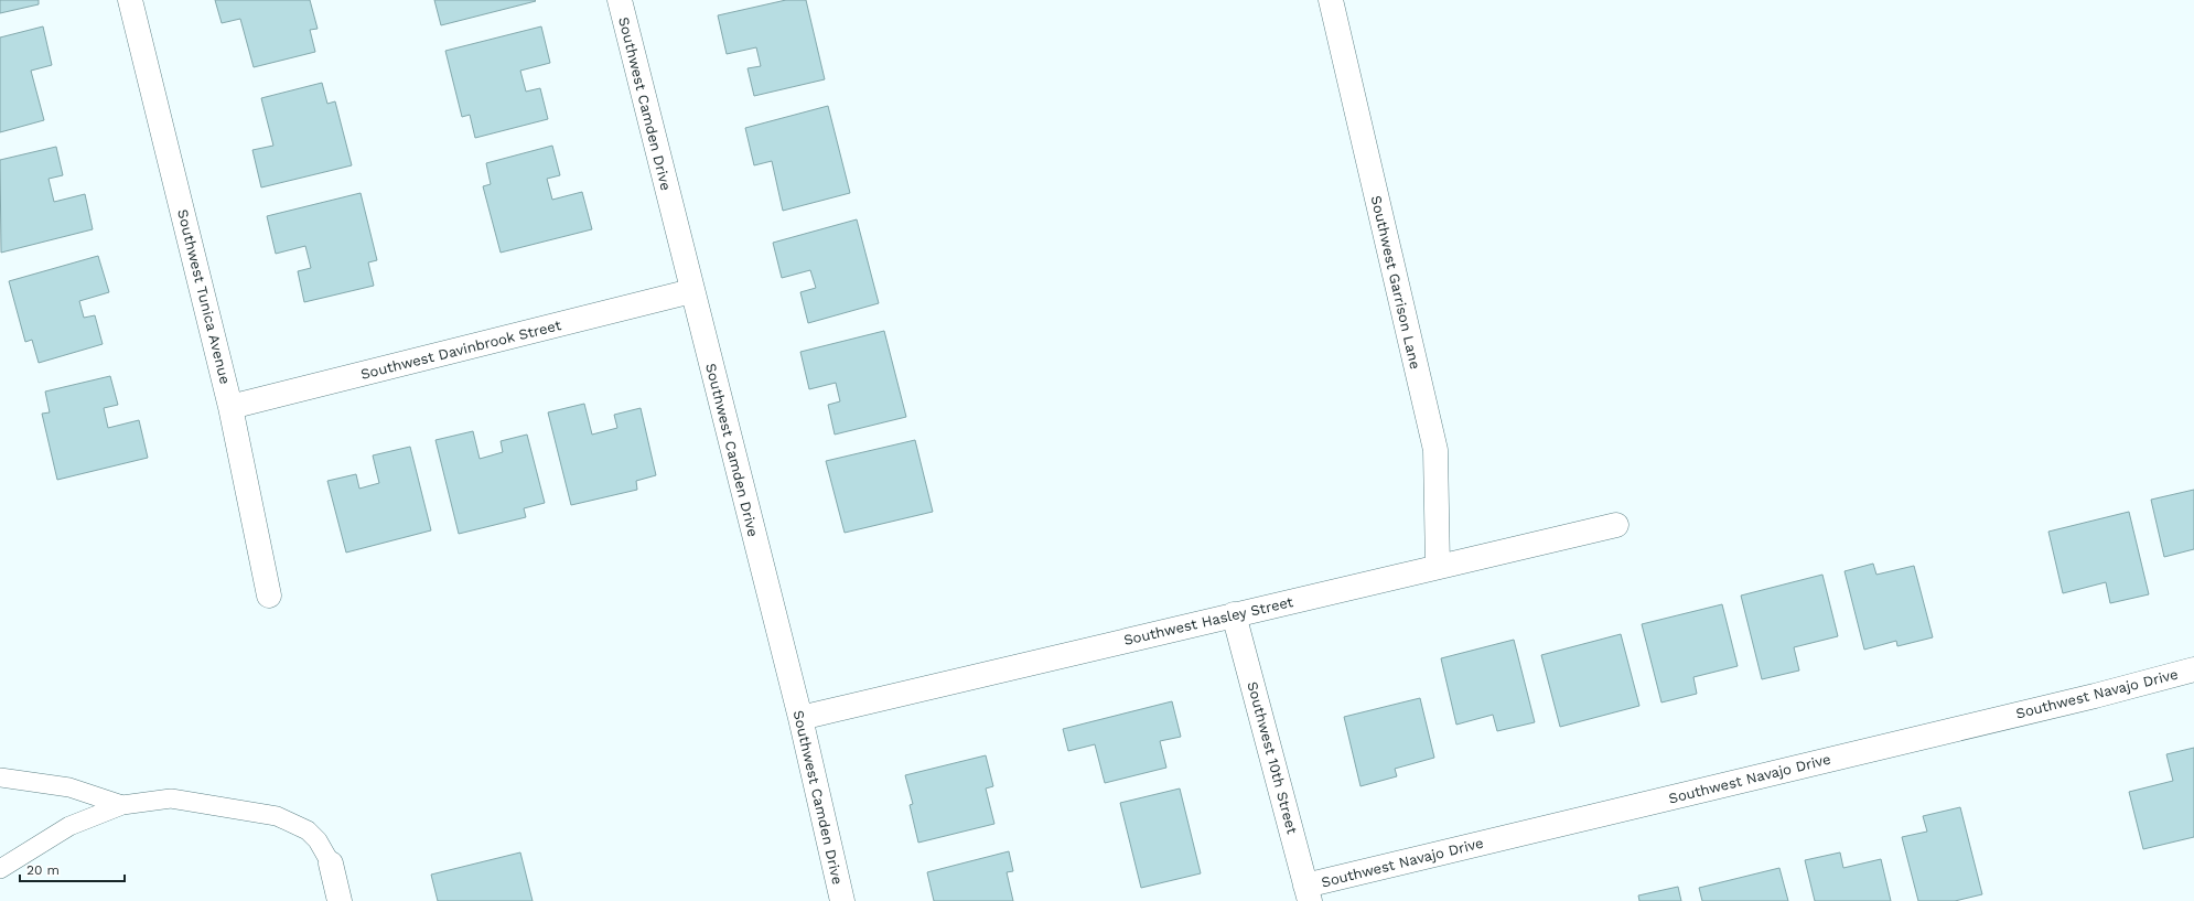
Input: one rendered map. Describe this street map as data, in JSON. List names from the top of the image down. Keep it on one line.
{"streets":{"street":["Southwest Camden Drive","Southwest Garrison Lane","Southwest Tunica Avenue","Southwest Davinbrook Street","Southwest Hasley Street","Southwest Navajo Drive","Southwest 10th Street"]},"crossings":[["Southwest Camden Drive","Southwest Davinbrook Street"],["Southwest Camden Drive","Southwest Hasley Street"],["Southwest Garrison Lane","Southwest Hasley Street"],["Southwest Tunica Avenue","Southwest Davinbrook Street"],["Southwest Hasley Street","Southwest 10th Street"],["Southwest Navajo Drive","Southwest 10th Street"]],"scale_bar":"20 m"}
